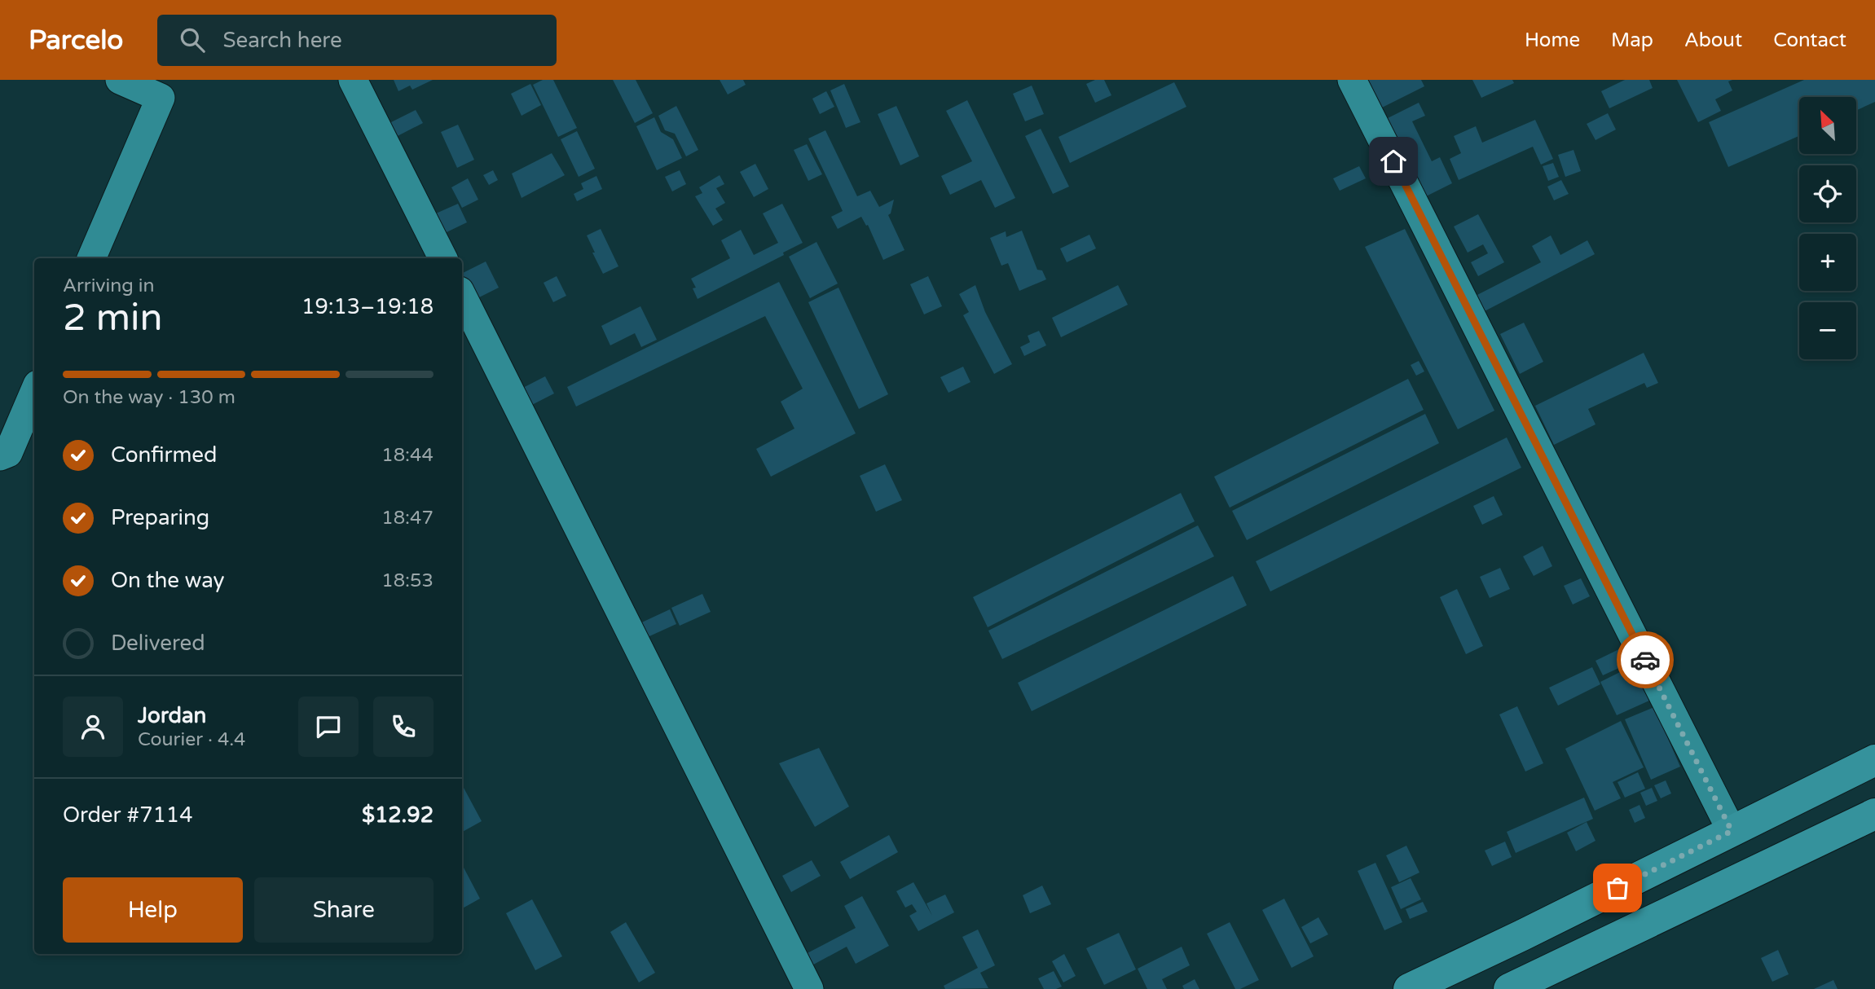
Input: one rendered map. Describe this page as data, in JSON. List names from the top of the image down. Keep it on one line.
{"north":"top left","page":{"header":"Parcelo","search":"Search here","nav":["Home","Map","About","Contact"],"map_buttons":["+","−"],"heading":["2 min","Arriving in","19:13–19:18"],"panel":["Jordan","Courier · 4.4","Order #7114","$12.92"],"bar":"On the way · 130 m","list":[["Confirmed","18:44"],["Preparing","18:47"],["On the way","18:53"],"Delivered"],"buttons":["Help","Share"]}}
